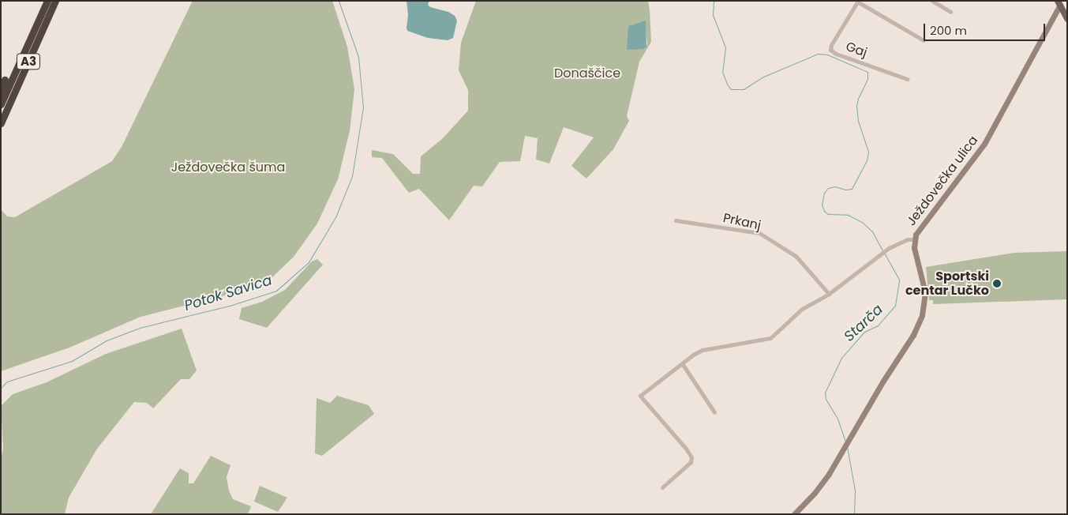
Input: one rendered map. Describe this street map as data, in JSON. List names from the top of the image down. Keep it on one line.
{"streets":{"highway":["A3"],"main road":["Ježdovečka ulica"],"street":["Gaj","Prkanj"]},"water":["Potok Savica","Starča"],"parks":["Donaščice","Ježdovečka šuma"],"places":["Sportski centar Lučko"],"scale_bar":"200 m"}
